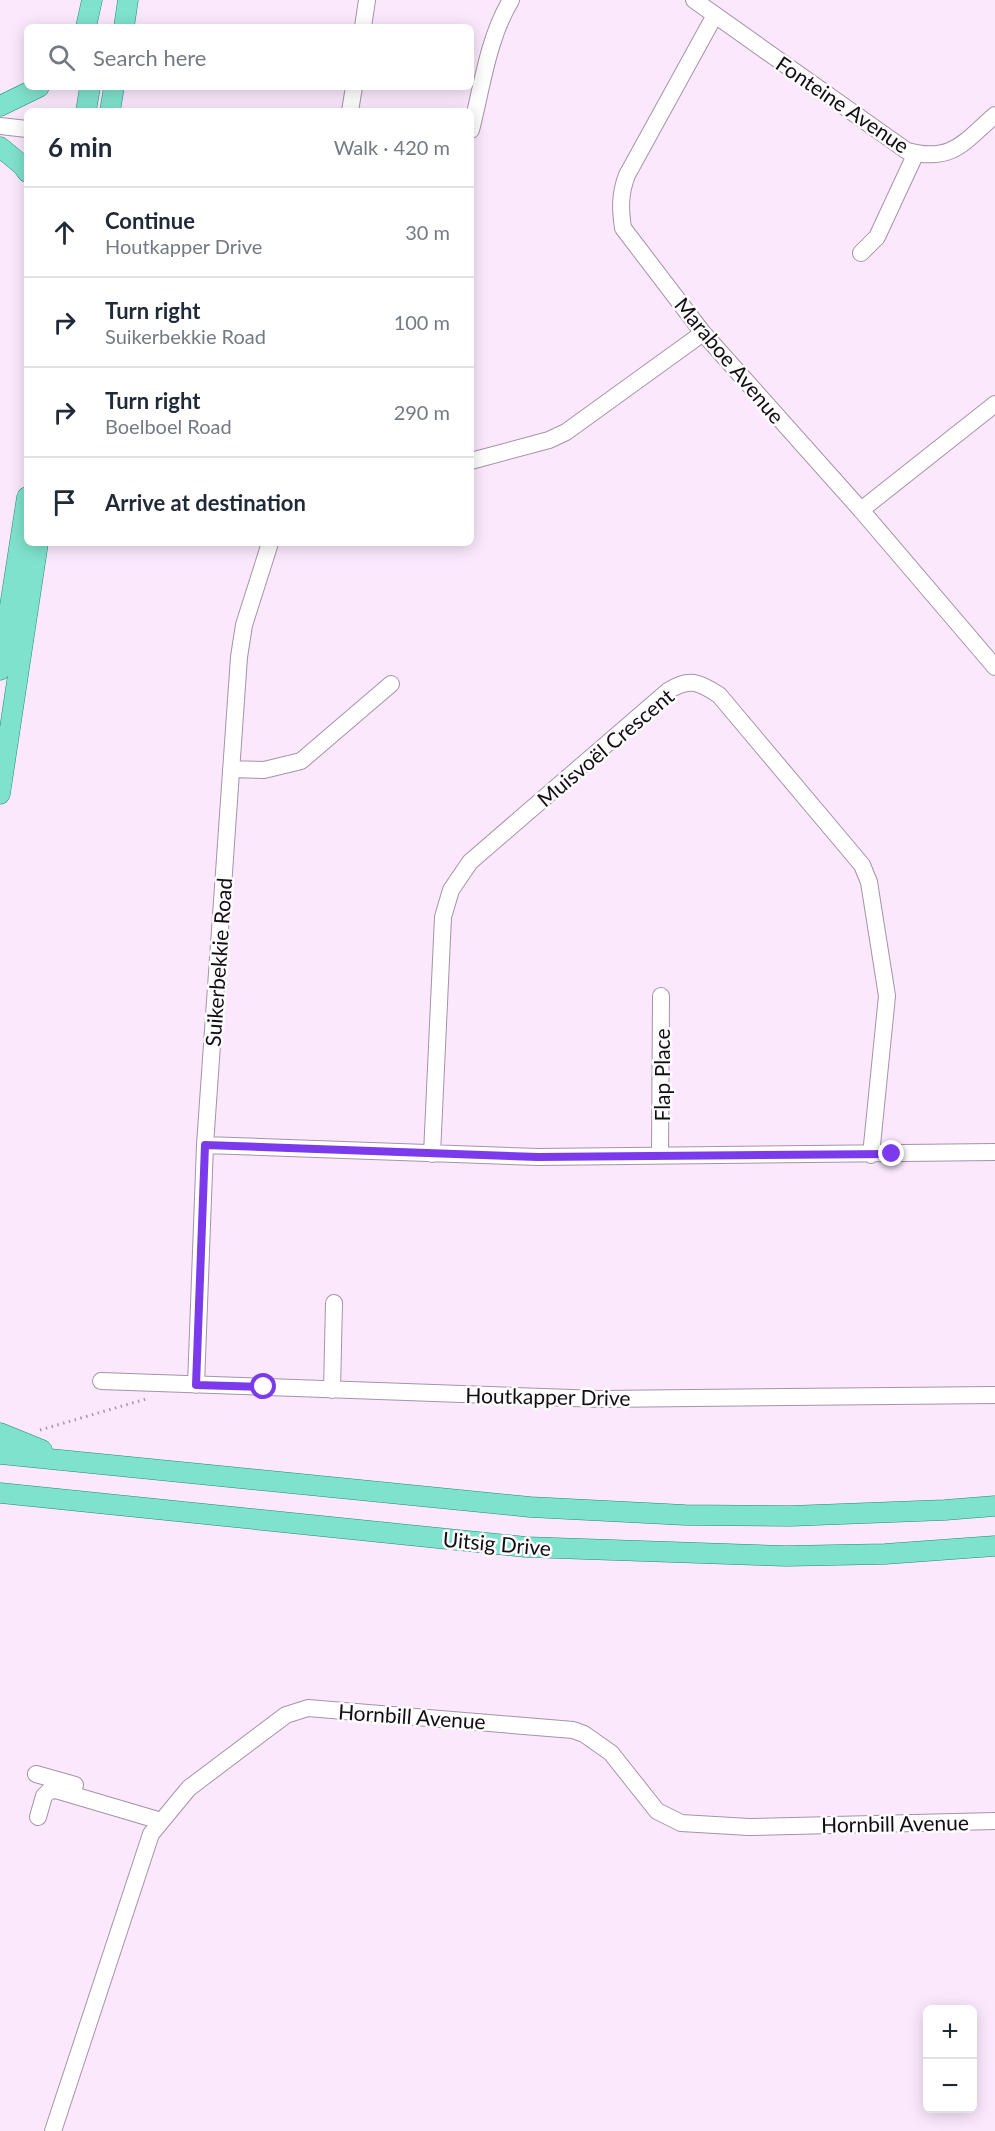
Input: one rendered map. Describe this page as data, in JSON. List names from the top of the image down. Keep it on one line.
{"streets":{"main road":["Uitsig Drive"],"street":["Fonteine Avenue","Maraboe Avenue","Muisvoël Crescent","Suikerbekkie Road","Flap Place","Houtkapper Drive","Hornbill Avenue"]},"crossings":[["Fonteine Avenue","Maraboe Avenue"],["Suikerbekkie Road","Houtkapper Drive"]],"page":{"search":"Search here","heading":["6 min","Walk · 420 m"],"list":[["Continue","Houtkapper Drive","30 m"],["Turn right","Suikerbekkie Road","100 m"],["Turn right","Boelboel Road","290 m"],"Arrive at destination"],"map_buttons":["+","−"]}}
